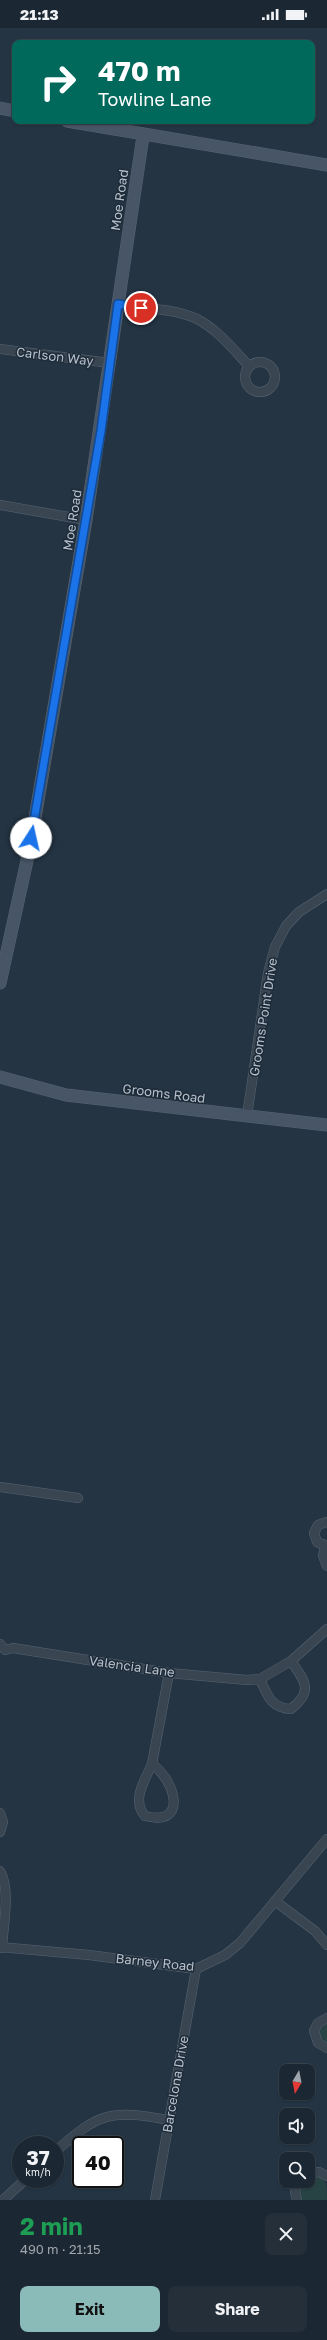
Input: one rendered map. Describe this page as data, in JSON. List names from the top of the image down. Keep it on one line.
{"streets":{"street":["Moe Road","Carlson Way","Grooms Point Drive","Grooms Road","Valencia Lane","Barney Road","Barcelona Drive"]},"crossings":[["Moe Road","Carlson Way"],["Grooms Point Drive","Grooms Road"],["Barney Road","Barcelona Drive"]],"north":"bottom","page":{"status":"21:13","turn":["470 m","Towline Lane"],"speed":"37 km/h","limit":"40","heading":["2 min","490 m · 21:15"],"buttons":["Exit","Share"]}}
